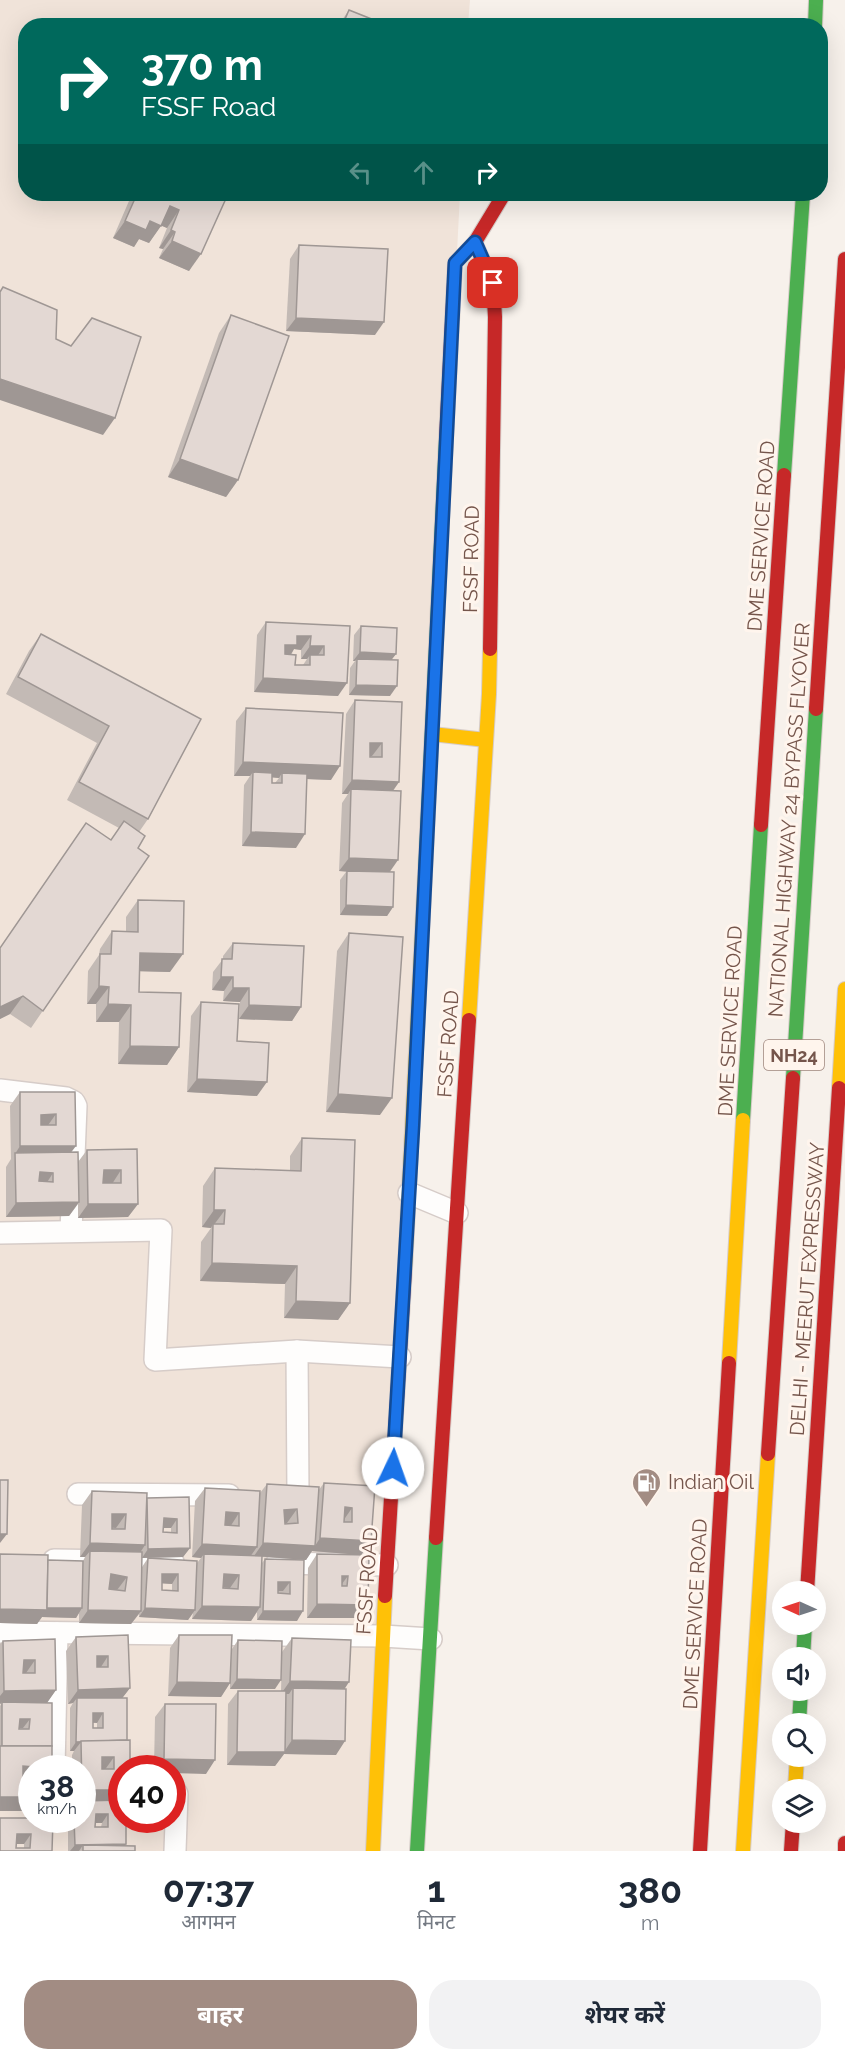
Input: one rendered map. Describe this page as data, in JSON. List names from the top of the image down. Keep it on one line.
{"streets":{"main road":["DME SERVICE ROAD","FSSF ROAD","NATIONAL HIGHWAY 24 BYPASS FLYOVER","NH24","DELHI - MEERUT EXPRESSWAY"]},"places":{"fuel station":["Indian Oil"]},"north":"left","page":{"turn":["370 m","FSSF Road"],"speed":"38 km/h","limit":"40","eta":["07:37","आगमन","1","मिनट","380","m"],"buttons":["बाहर","शेयर करें"]}}
